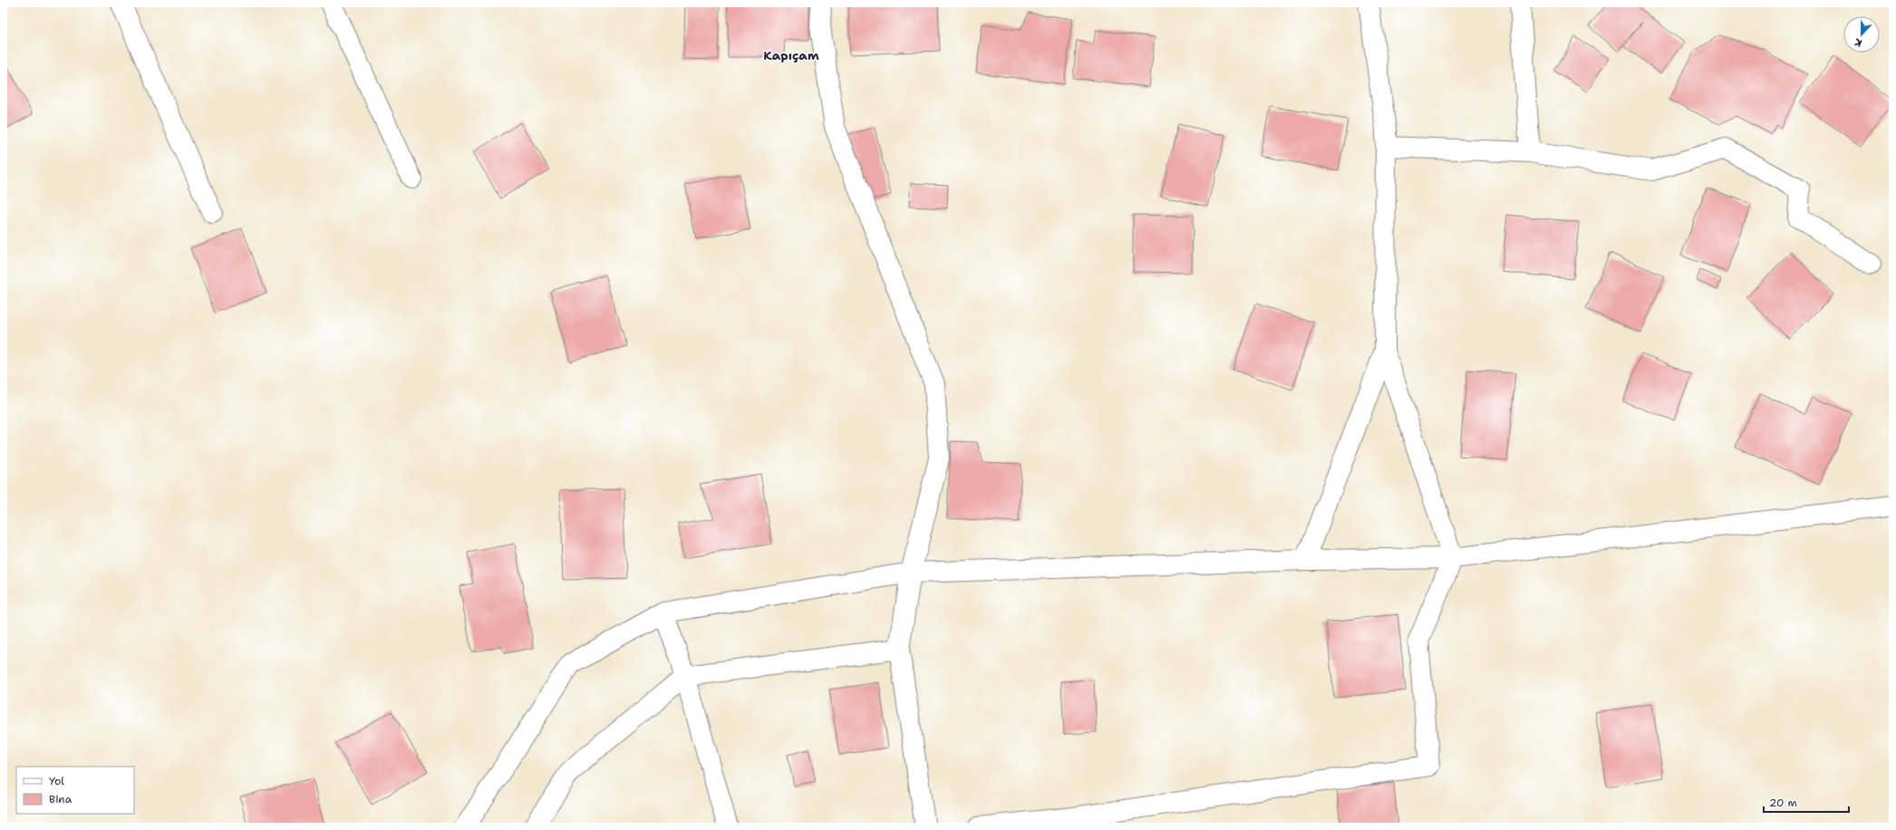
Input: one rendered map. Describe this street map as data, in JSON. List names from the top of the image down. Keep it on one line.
{"districts":["Kapıçam"],"legend":["Yol","Bina"],"scale_bar":"20 m","north":"bottom"}
